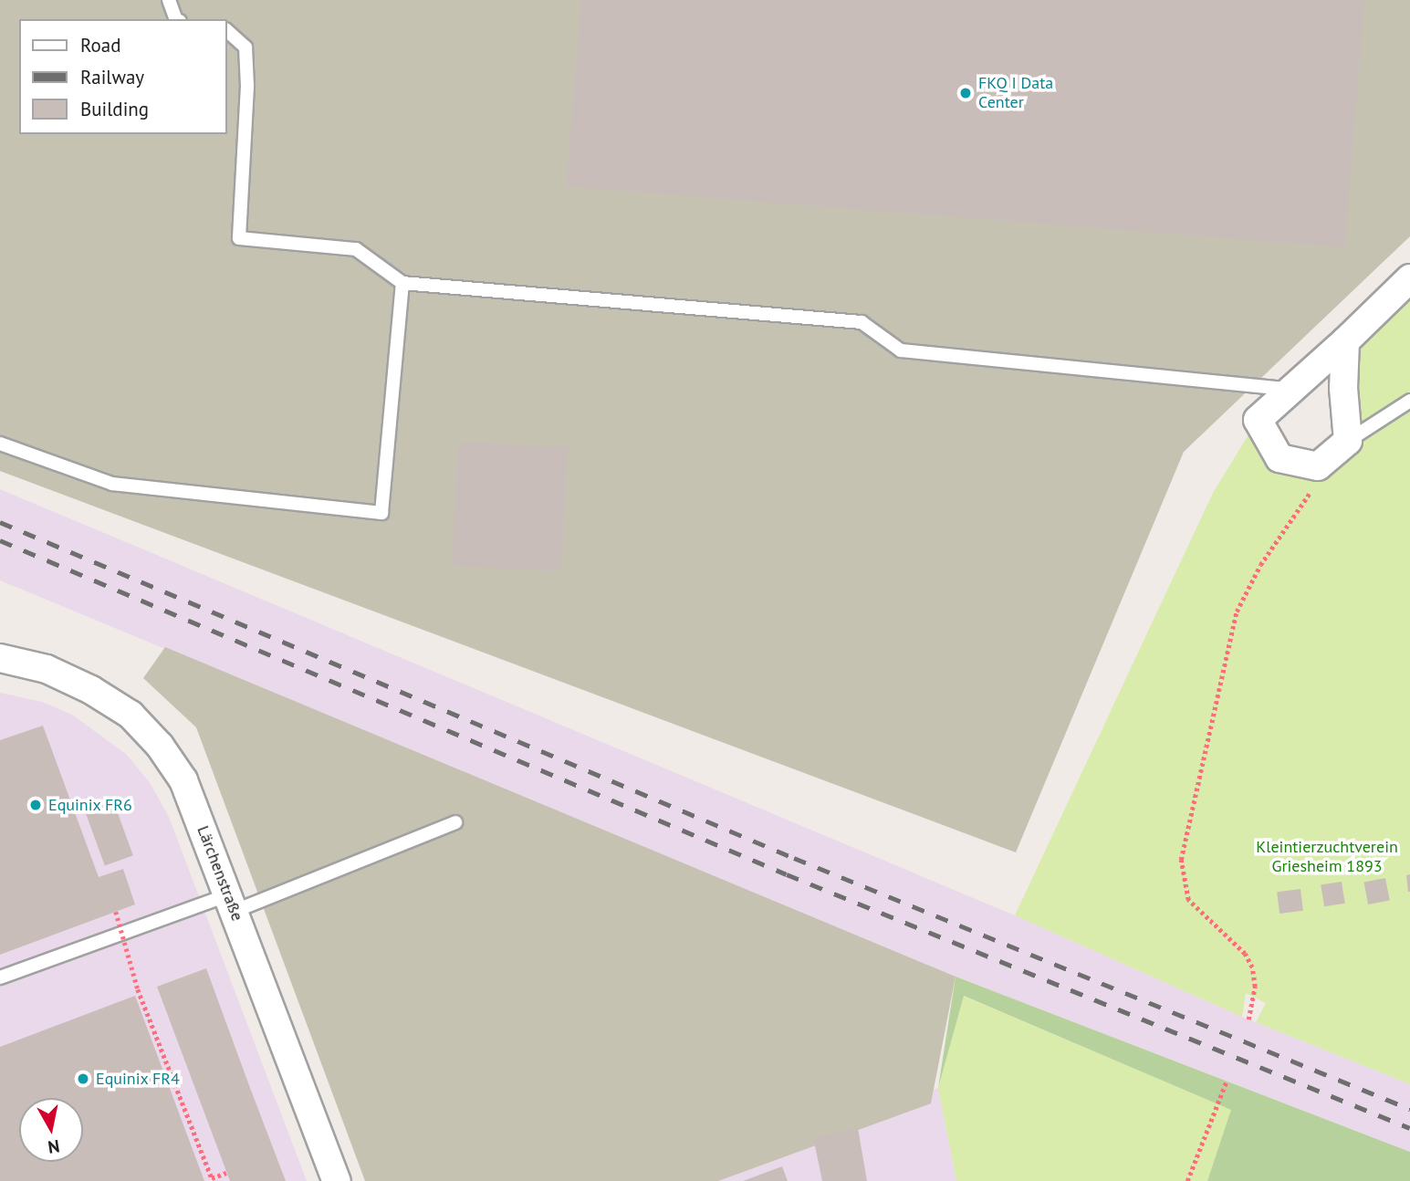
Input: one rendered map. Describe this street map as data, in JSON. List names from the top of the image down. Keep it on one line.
{"streets":{"street":["Lärchenstraße"]},"parks":["Kleintierzuchtverein Griesheim 1893"],"places":["FKQ I Data Center","Equinix FR6","Equinix FR4"],"legend":["Road","Railway","Building"],"north":"bottom"}
